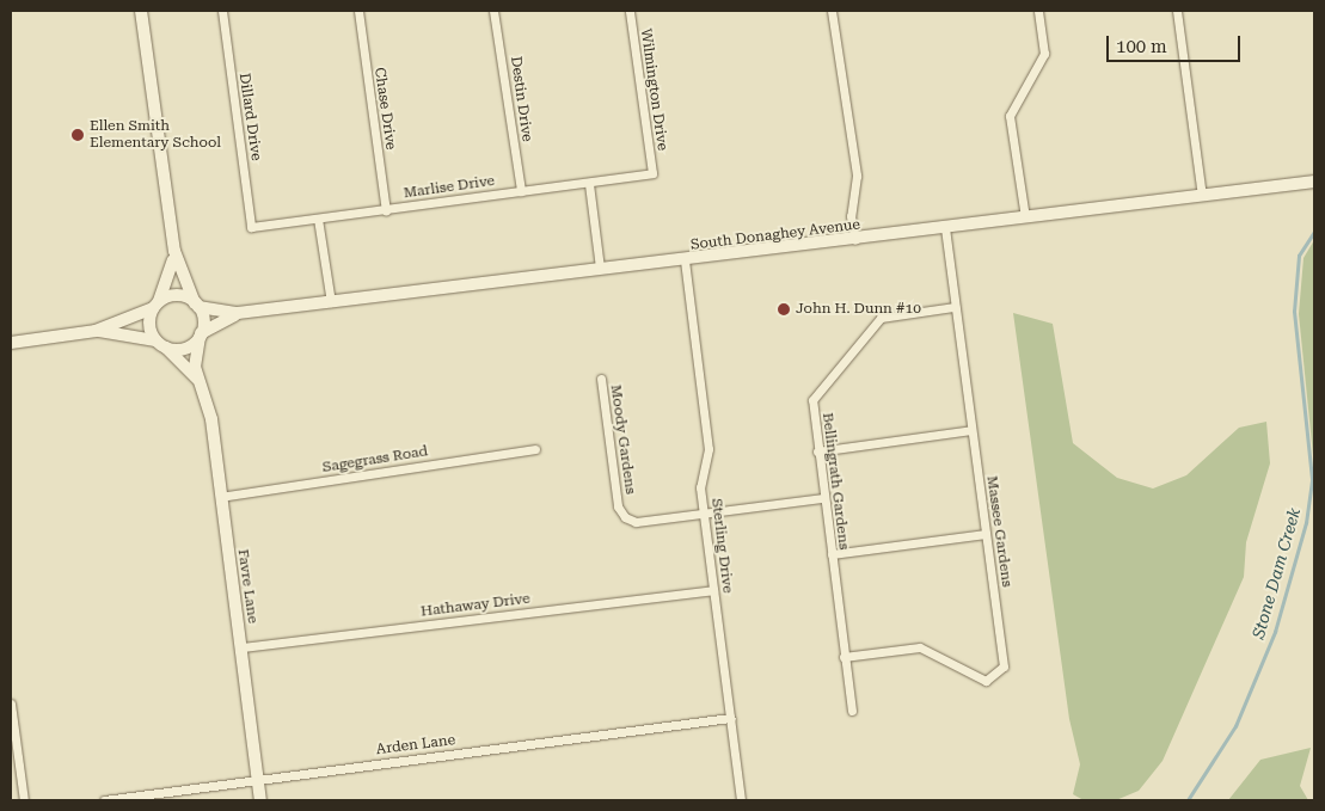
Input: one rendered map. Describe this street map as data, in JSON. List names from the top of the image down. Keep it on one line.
{"streets":{"street":["Wilmington Drive","Destin Drive","Chase Drive","Dillard Drive","Marlise Drive","South Donaghey Avenue","Moody Gardens","Sagegrass Road","Bellingrath Gardens","Massee Gardens","Sterling Drive","Favre Lane","Hathaway Drive","Arden Lane"]},"crossings":[["Wilmington Drive","Marlise Drive"],["Destin Drive","Marlise Drive"],["Chase Drive","Marlise Drive"],["Dillard Drive","Marlise Drive"],["South Donaghey Avenue","Massee Gardens"],["South Donaghey Avenue","Sterling Drive"],["South Donaghey Avenue","Favre Lane"],["Moody Gardens","Bellingrath Gardens"],["Moody Gardens","Sterling Drive"],["Sagegrass Road","Favre Lane"],["Bellingrath Gardens","Massee Gardens"],["Sterling Drive","Hathaway Drive"],["Sterling Drive","Arden Lane"],["Favre Lane","Hathaway Drive"],["Favre Lane","Arden Lane"]],"water":["Stone Dam Creek"],"places":["Ellen Smith Elementary School","John H. Dunn #10"],"scale_bar":"100 m"}
